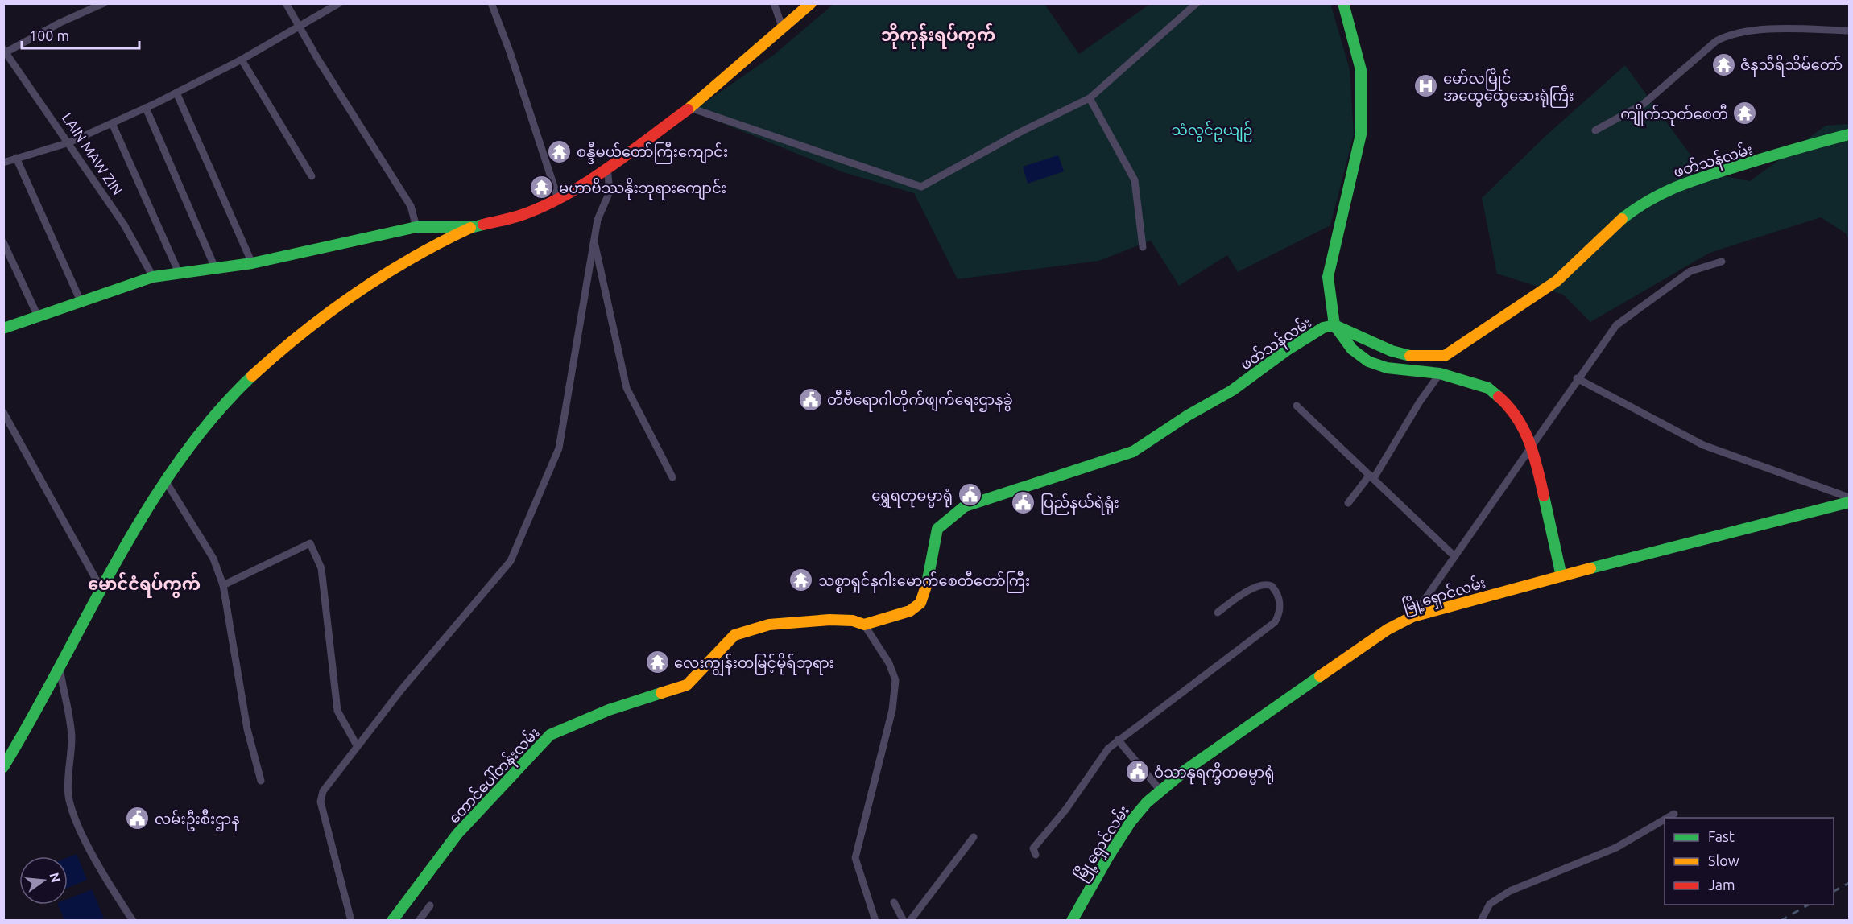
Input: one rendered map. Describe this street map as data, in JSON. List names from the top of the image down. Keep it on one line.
{"streets":{"main road":["ဖတ်သန်လမ်း","မြို့ရှောင်လမ်း","တောင်ပေါ်တန်းလမ်း"],"street":["LAIN MAW ZIN"]},"crossings":[["ဖတ်သန်လမ်း","တောင်ပေါ်တန်းလမ်း"]],"districts":["ဘိုကုန်းရပ်ကွက်","မောင်ငံရပ်ကွက်"],"parks":["သံလွင်ဥယျဉ်"],"places":{"temple":["ဇံနသီရိသိမ်တော်","ကျိုက်သုတ်စေတီ","စန္ဒီမယ်တော်ကြီးကျောင်း","မဟာဗိဿနိုးဘုရားကျောင်း","သစ္စာရှင်နဂါးမောက်စေတီတော်ကြီး","လေးကျွန်းတမြင့်မိုရ်ဘုရား"],"hospital":["မော်လမြိုင် အထွေထွေဆေးရုံကြီး"],"public building":["တီဗီရောဂါတိုက်ဖျက်ရေးဌာနခွဲ","ရွှေရတုဓမ္မာရုံ","ပြည်နယ်ရဲရုံး","ဝံသာနုရက္ခိတဓမ္မာရုံ","လမ်းဦးစီးဌာန"]},"legend":["Fast","Slow","Jam"],"scale_bar":"100 m","north":"right"}
